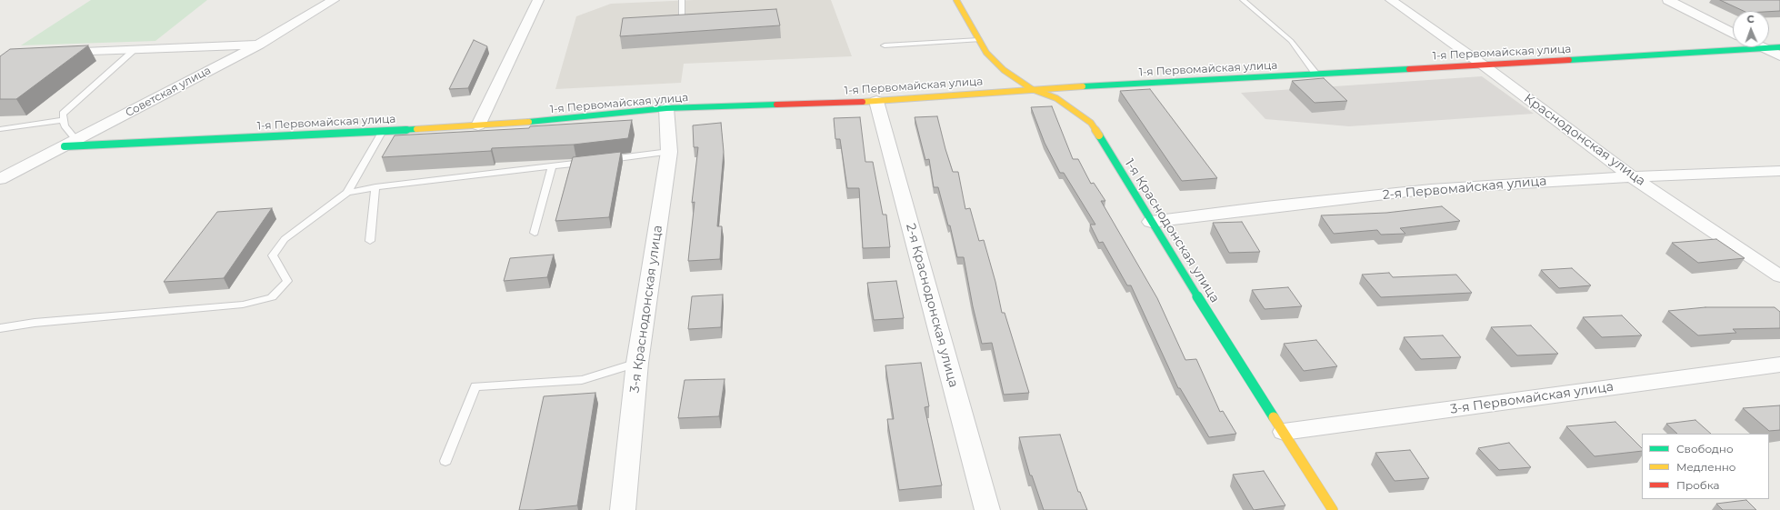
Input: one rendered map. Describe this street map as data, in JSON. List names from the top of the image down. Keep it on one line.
{"streets":{"street":["1-я Первомайская улица","Советская улица","Краснодонская улица","2-я Первомайская улица","1-я Краснодонская улица","2-я Краснодонская улица","3-я Краснодонская улица","3-я Первомайская улица"]},"crossings":[["1-я Первомайская улица","Советская улица"],["1-я Первомайская улица","Краснодонская улица"],["1-я Первомайская улица","1-я Краснодонская улица"],["1-я Первомайская улица","2-я Краснодонская улица"],["1-я Первомайская улица","3-я Краснодонская улица"],["Краснодонская улица","2-я Первомайская улица"],["2-я Первомайская улица","1-я Краснодонская улица"],["1-я Краснодонская улица","3-я Первомайская улица"]],"legend":["Свободно","Медленно","Пробка"],"north":"top"}
